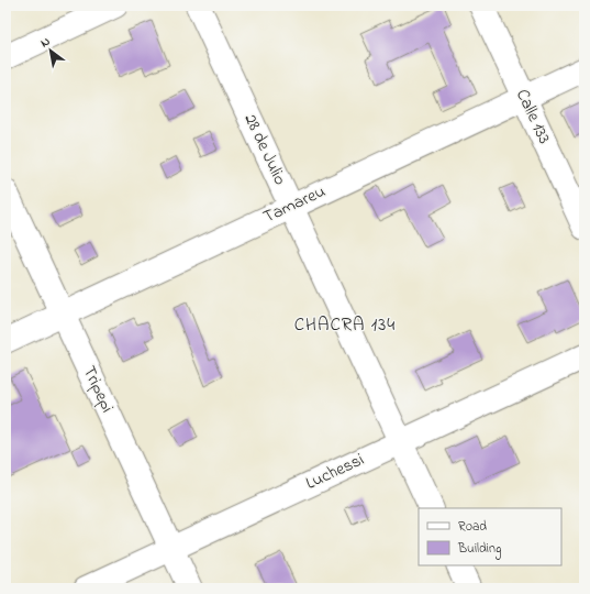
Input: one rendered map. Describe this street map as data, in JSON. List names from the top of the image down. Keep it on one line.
{"streets":{"street":["Calle 133","28 de Julio","Tamareu","Tripepi","Luchessi"]},"crossings":[["Calle 133","Tamareu"],["28 de Julio","Tamareu"],["28 de Julio","Luchessi"],["Tamareu","Tripepi"],["Tripepi","Luchessi"]],"districts":["CHACRA 134"],"legend":["Road","Building"],"north":"top left"}
